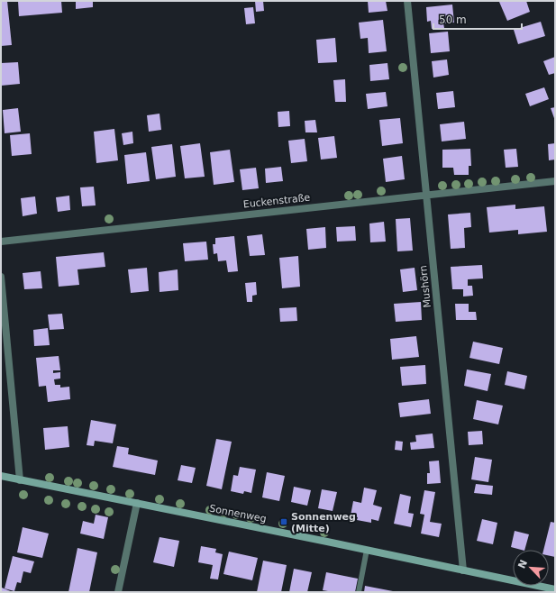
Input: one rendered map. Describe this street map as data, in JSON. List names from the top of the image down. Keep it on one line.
{"streets":{"street":["Euckenstraße","Mushörn","Sonnenweg"]},"crossings":[["Euckenstraße","Mushörn"],["Mushörn","Sonnenweg"]],"places":{"transit":["Sonnenweg (Mitte)"]},"scale_bar":"50 m","north":"top left"}
